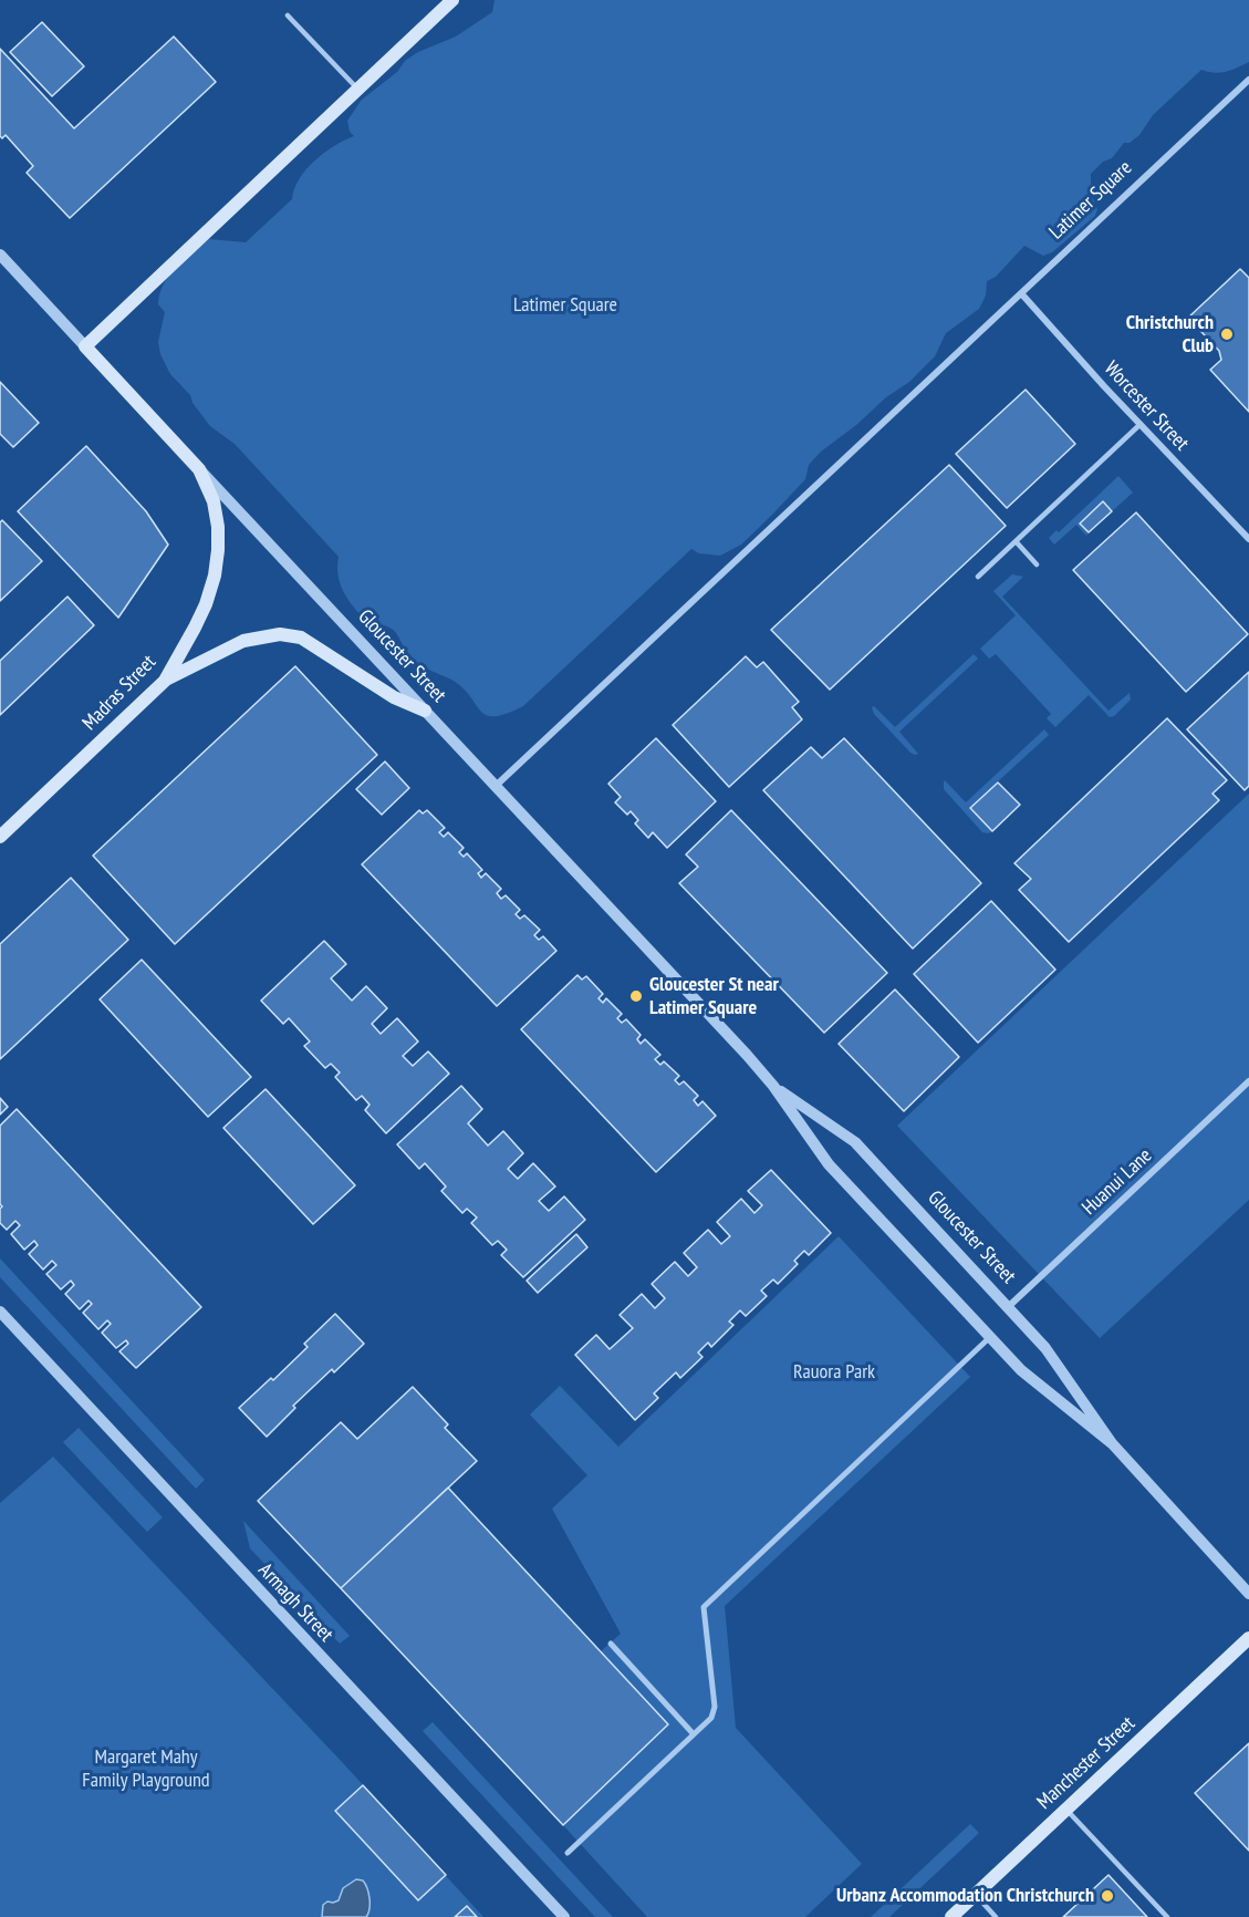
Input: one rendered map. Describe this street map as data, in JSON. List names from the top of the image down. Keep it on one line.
{"streets":{"main road":["Gloucester Street","Madras Street","Manchester Street"],"street":["Latimer Square","Worcester Street","Huanui Lane","Armagh Street"]},"crossings":[["Latimer Square","Worcester Street"],["Latimer Square","Gloucester Street"],["Gloucester Street","Madras Street"],["Gloucester Street","Huanui Lane"]],"parks":["Latimer Square","Rauora Park","Margaret Mahy Family Playground"],"places":["Christchurch Club","Gloucester St near Latimer Square","Urbanz Accommodation Christchurch"]}
